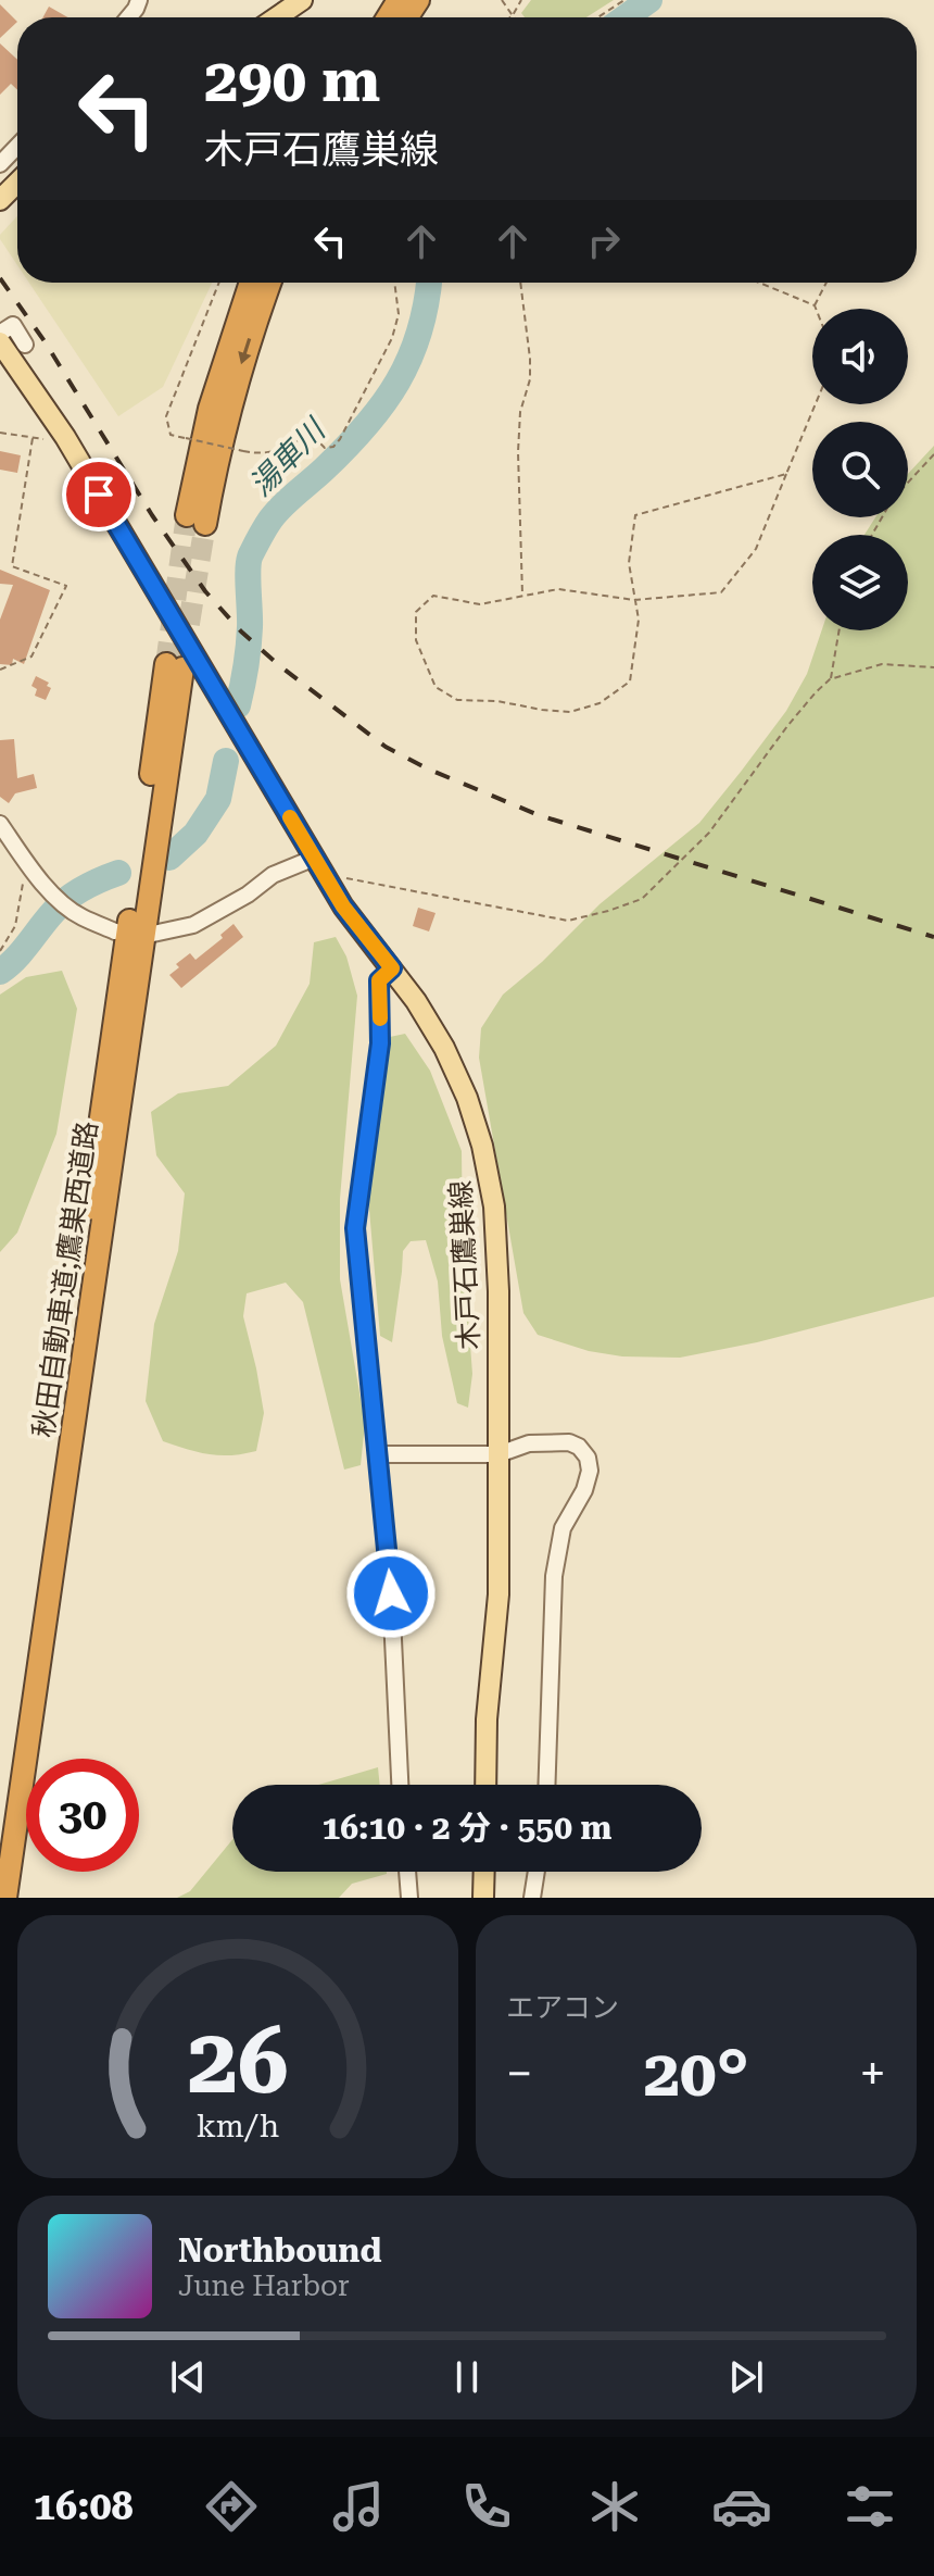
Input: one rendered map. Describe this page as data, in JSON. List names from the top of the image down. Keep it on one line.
{"streets":{"highway":["秋田自動車道;鷹巣西道路"],"main road":["木戸石鷹巣線"]},"water":["湯車川"],"page":{"turn":["290 m","木戸石鷹巣線"],"limit":"30","trip":"16:10 · 2 分 · 550 m","tile":"エアコン","heat":["−","20°","+"],"song":["Northbound","June Harbor"],"tabs":"16:08","gauge":["26","km/h"]}}
